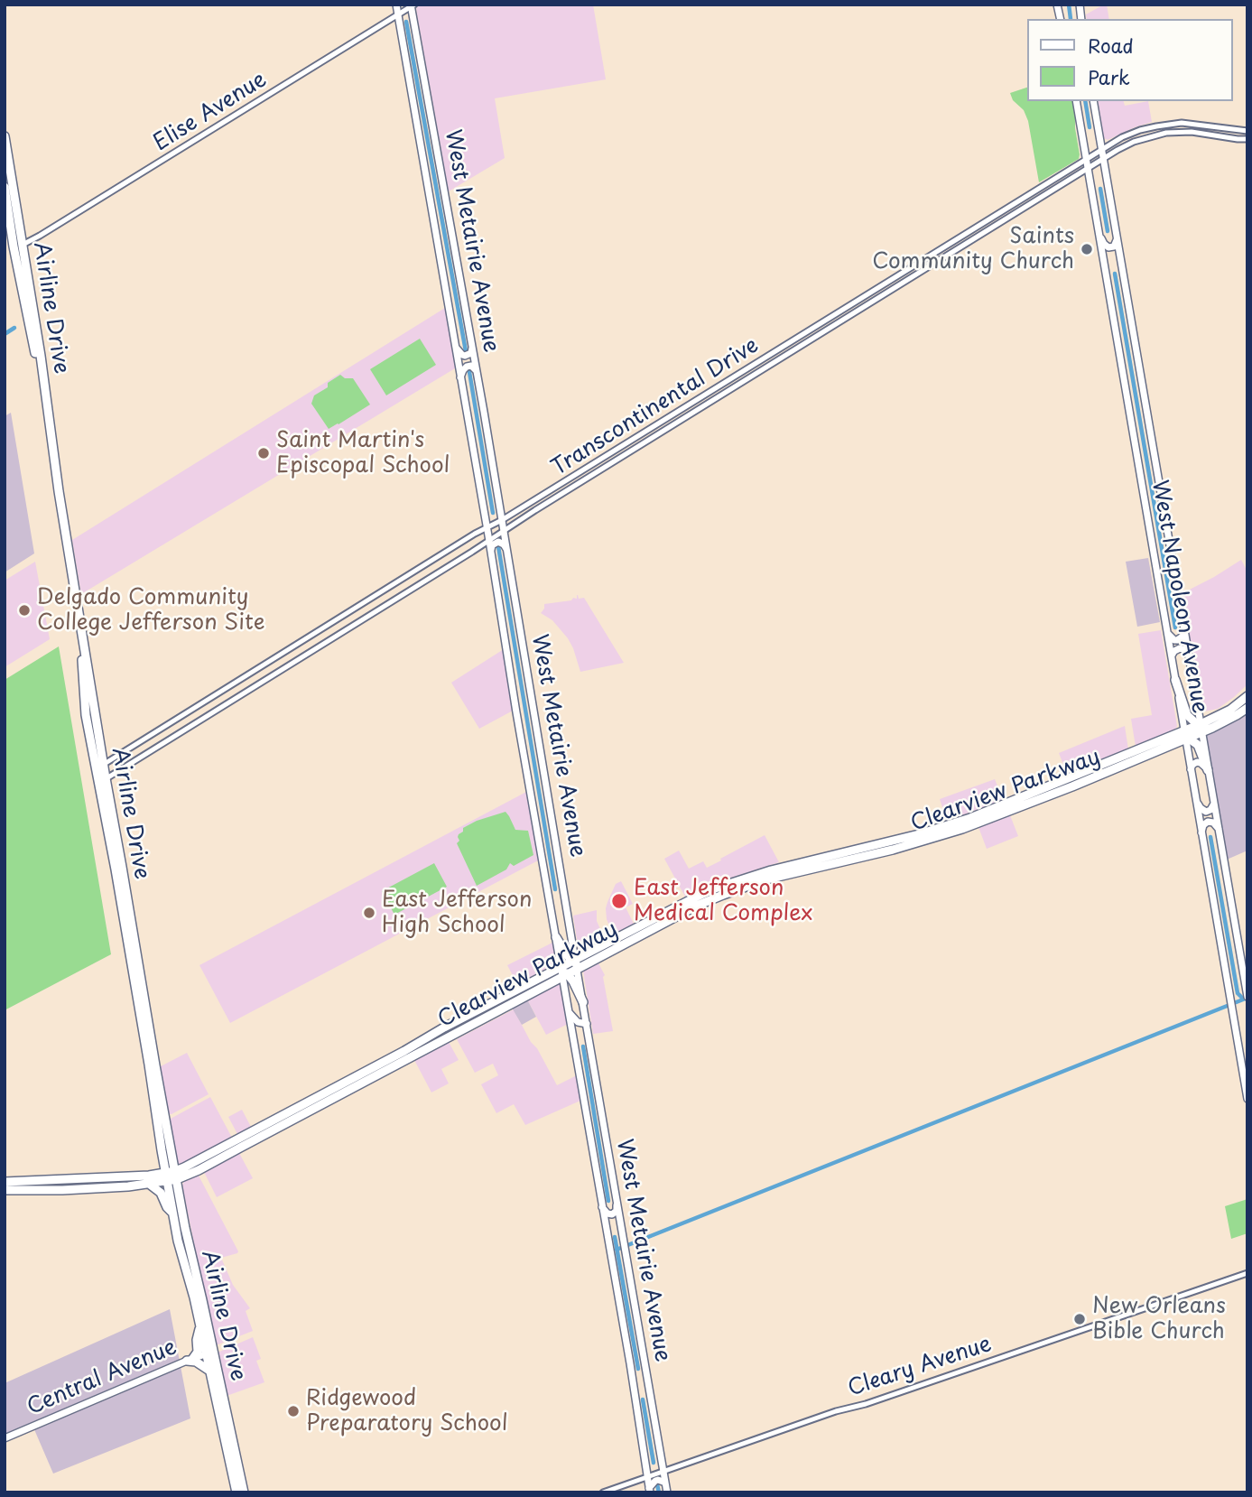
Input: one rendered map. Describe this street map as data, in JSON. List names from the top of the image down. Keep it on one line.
{"streets":{"highway":["Airline Drive","Clearview Parkway"],"main road":["West Metairie Avenue","West Napoleon Avenue","Central Avenue"],"street":["Elise Avenue","Transcontinental Drive","Cleary Avenue"]},"crossings":[["Elise Avenue","West Metairie Avenue"],["Elise Avenue","Airline Drive"],["West Metairie Avenue","Transcontinental Drive"],["West Metairie Avenue","Clearview Parkway"],["West Metairie Avenue","Cleary Avenue"],["Airline Drive","Transcontinental Drive"],["Airline Drive","Clearview Parkway"],["Airline Drive","Central Avenue"],["Transcontinental Drive","West Napoleon Avenue"],["West Napoleon Avenue","Clearview Parkway"]],"places":["Saints Community Church","Saint Martin's Episcopal School","Delgado Community College Jefferson Site","East Jefferson Medical Complex","East Jefferson High School","New Orleans Bible Church","Ridgewood Preparatory School"],"legend":["Road","Park"]}
